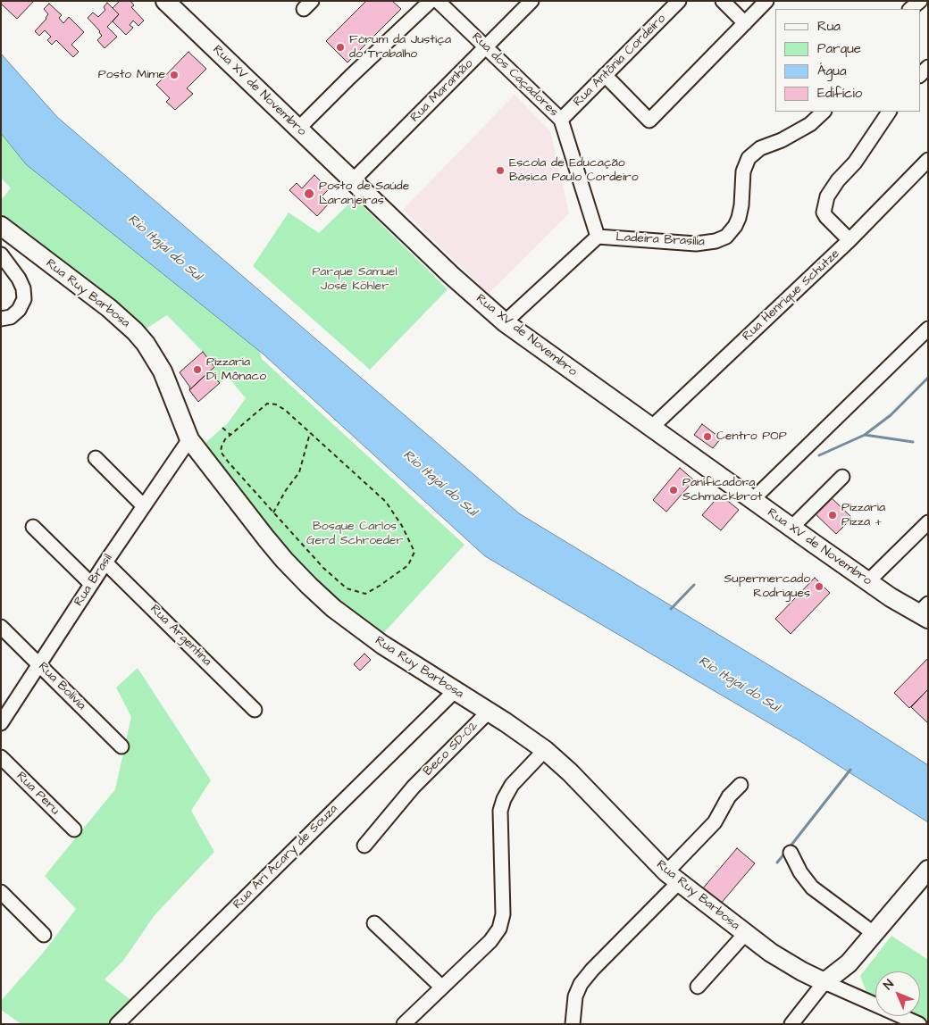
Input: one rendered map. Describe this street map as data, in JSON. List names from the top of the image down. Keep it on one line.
{"streets":{"main road":["Rua XV de Novembro","Rua Ruy Barbosa"],"street":["Rua Antônia Cordeiro","Rua dos Caçadores","Rua Maranhão","Ladeira Brasília","Rua Henrique Schütze","Rua Brasil","Rua Argentina","Rua Bolívia","Beco SD-02","Rua Peru","Rua Ari Acary de Souza"]},"crossings":[["Rua Antônia Cordeiro","Rua dos Caçadores"],["Rua dos Caçadores","Rua Maranhão"],["Rua dos Caçadores","Ladeira Brasília"],["Rua XV de Novembro","Rua Maranhão"],["Rua XV de Novembro","Ladeira Brasília"],["Rua XV de Novembro","Rua Henrique Schütze"],["Rua Ruy Barbosa","Rua Brasil"],["Rua Ruy Barbosa","Beco SD-02"],["Rua Ruy Barbosa","Rua Ari Acary de Souza"],["Rua Brasil","Rua Argentina"],["Rua Brasil","Rua Bolívia"]],"water":["Rio Itajaí do Sul"],"parks":["Parque Samuel José Köhler","Bosque Carlos Gerd Schroeder"],"places":["Fórum da Justiça do Trabalho","Posto Mime","Escola de Educação Básica Paulo Cordeiro","Posto de Saúde Laranjeiras","Pizzaria Di Mônaco","Centro POP","Panificadora Schmackbrot","Pizzaria Pizza +","Supermercado Rodrigues"],"legend":["Rua","Parque","Água","Edifício"],"north":"top left"}
